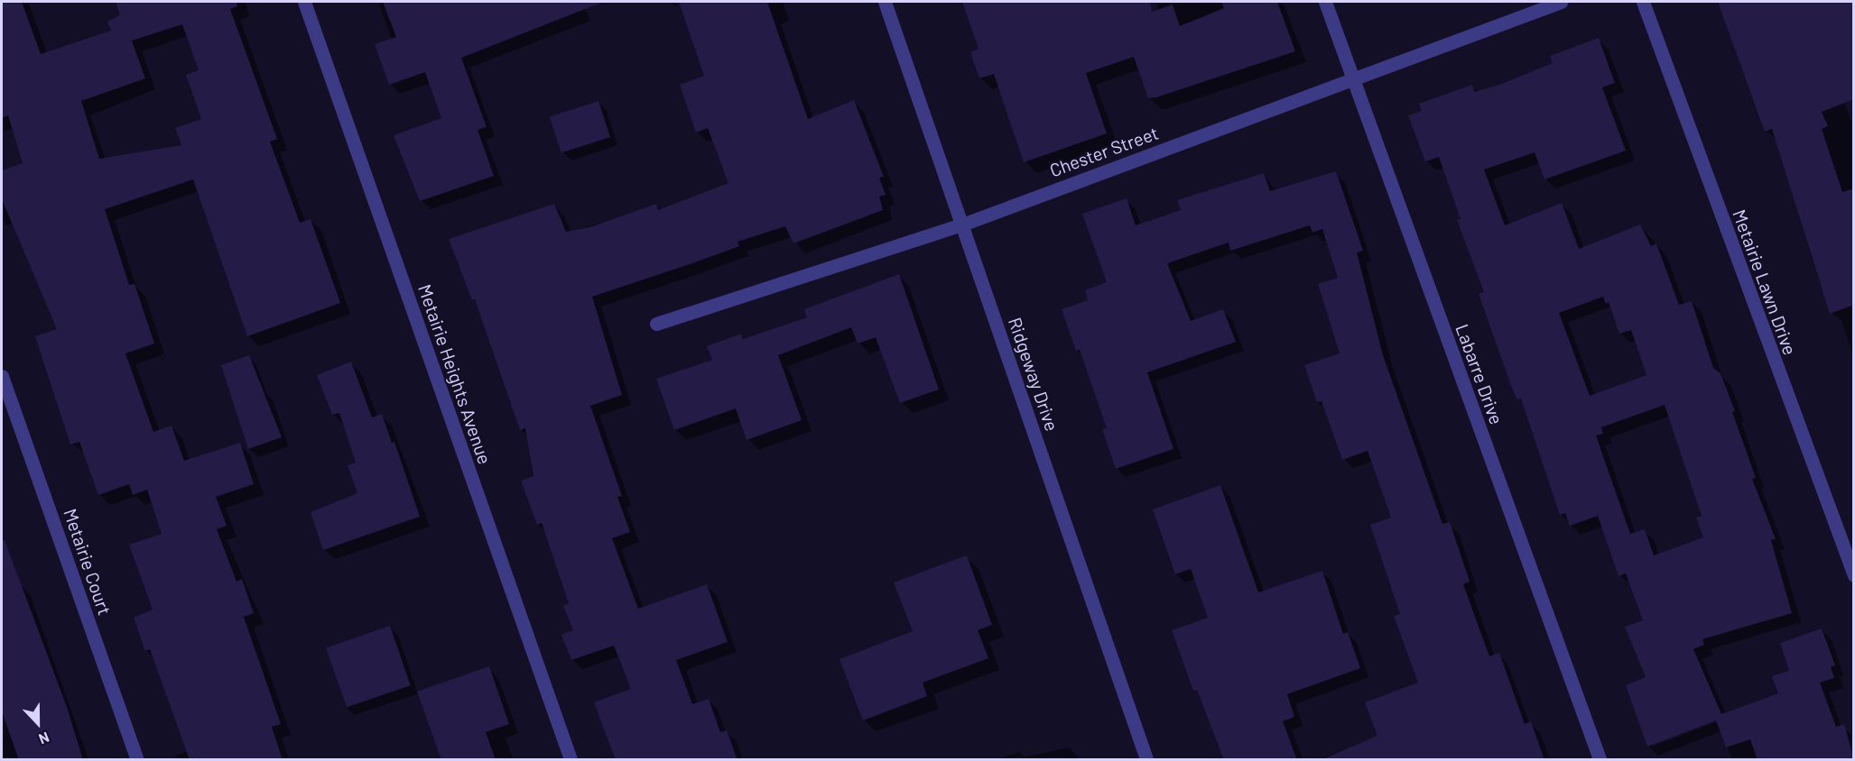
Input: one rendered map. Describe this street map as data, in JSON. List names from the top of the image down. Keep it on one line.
{"streets":{"street":["Chester Street","Metairie Lawn Drive","Metairie Heights Avenue","Ridgeway Drive","Labarre Drive","Metairie Court"]},"crossings":[["Chester Street","Ridgeway Drive"],["Chester Street","Labarre Drive"]],"north":"bottom"}
